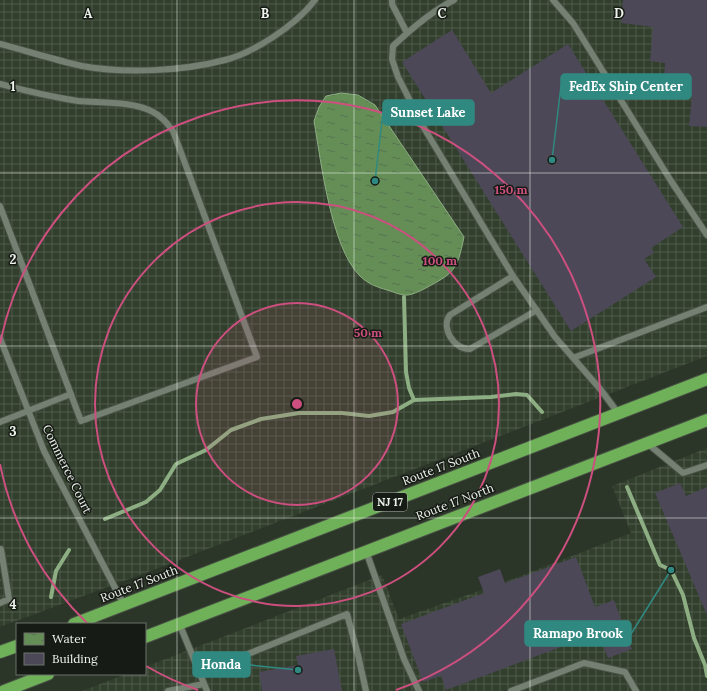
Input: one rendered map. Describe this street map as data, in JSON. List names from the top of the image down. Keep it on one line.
{"streets":{"highway":["Route 17 South","NJ 17","Route 17 North"],"lane":["Commerce Court"]},"crossings":[["Route 17 South","Commerce Court"]],"places":["FedEx Ship Center","Sunset Lake","Ramapo Brook","Honda"],"legend":["Water","Building"],"grid":{"columns":["A","B","C","D"],"rows":["1","2","3","4"]},"rings":["150 m","100 m","50 m"]}
